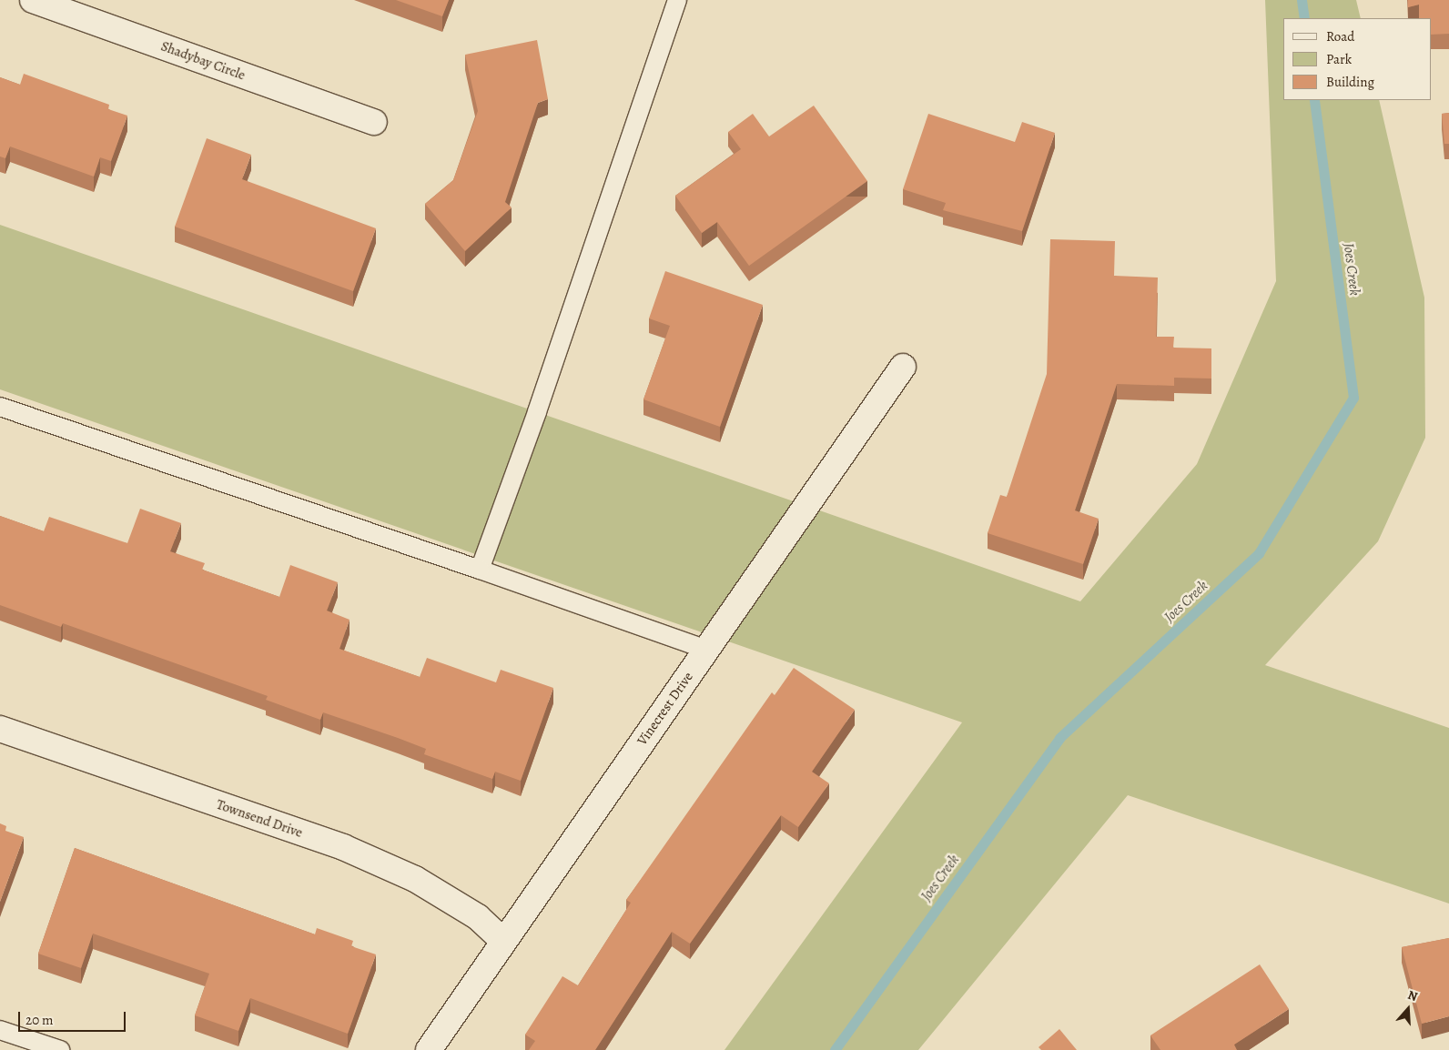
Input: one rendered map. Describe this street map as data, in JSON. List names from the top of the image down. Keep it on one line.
{"streets":{"street":["Shadybay Circle","Vinecrest Drive","Townsend Drive"]},"crossings":[["Vinecrest Drive","Townsend Drive"]],"water":["Joes Creek"],"legend":["Road","Park","Building"],"scale_bar":"20 m","north":"top"}
